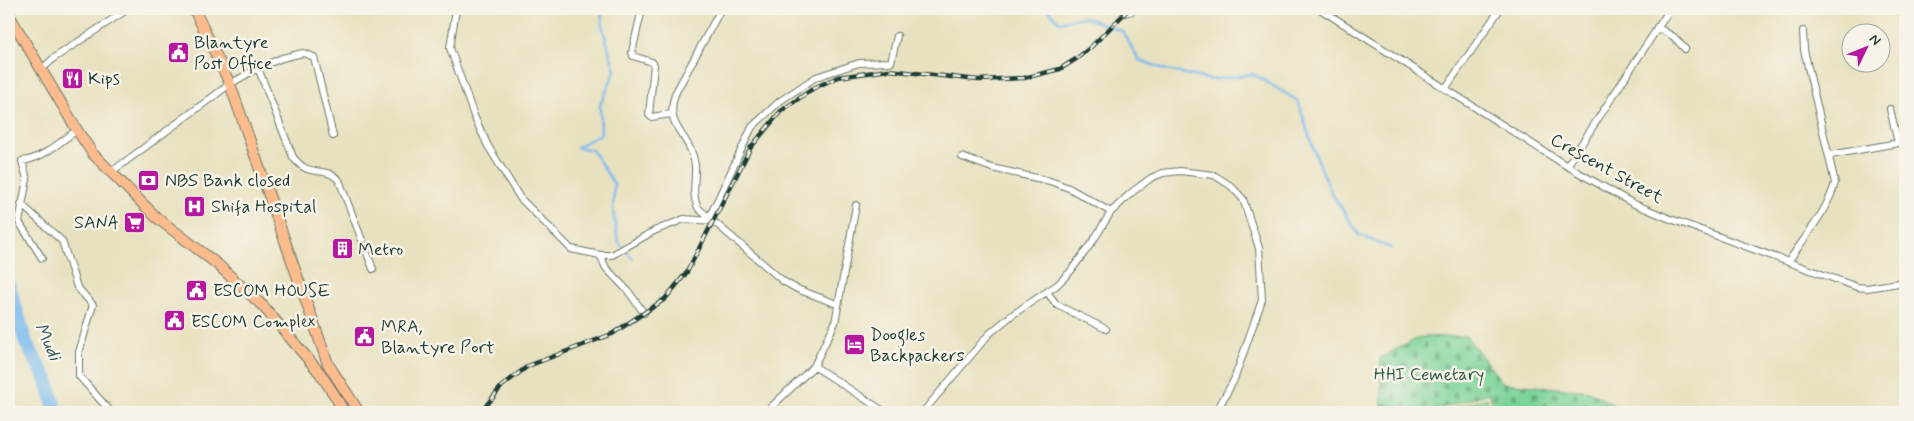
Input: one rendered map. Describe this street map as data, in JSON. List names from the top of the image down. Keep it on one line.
{"streets":{"street":["Crescent Street"]},"water":["Mudi"],"parks":["HHI Cemetary"],"places":{"public building":["Blantyre Post Office","ESCOM HOUSE","ESCOM Complex","MRA, Blantyre Port"],"restaurant":["Kips"],"bank":["NBS Bank closed"],"hospital":["Shifa Hospital"],"supermarket":["SANA"],"building":["Metro"],"hotel":["Doogles Backpackers"]},"north":"top right"}
